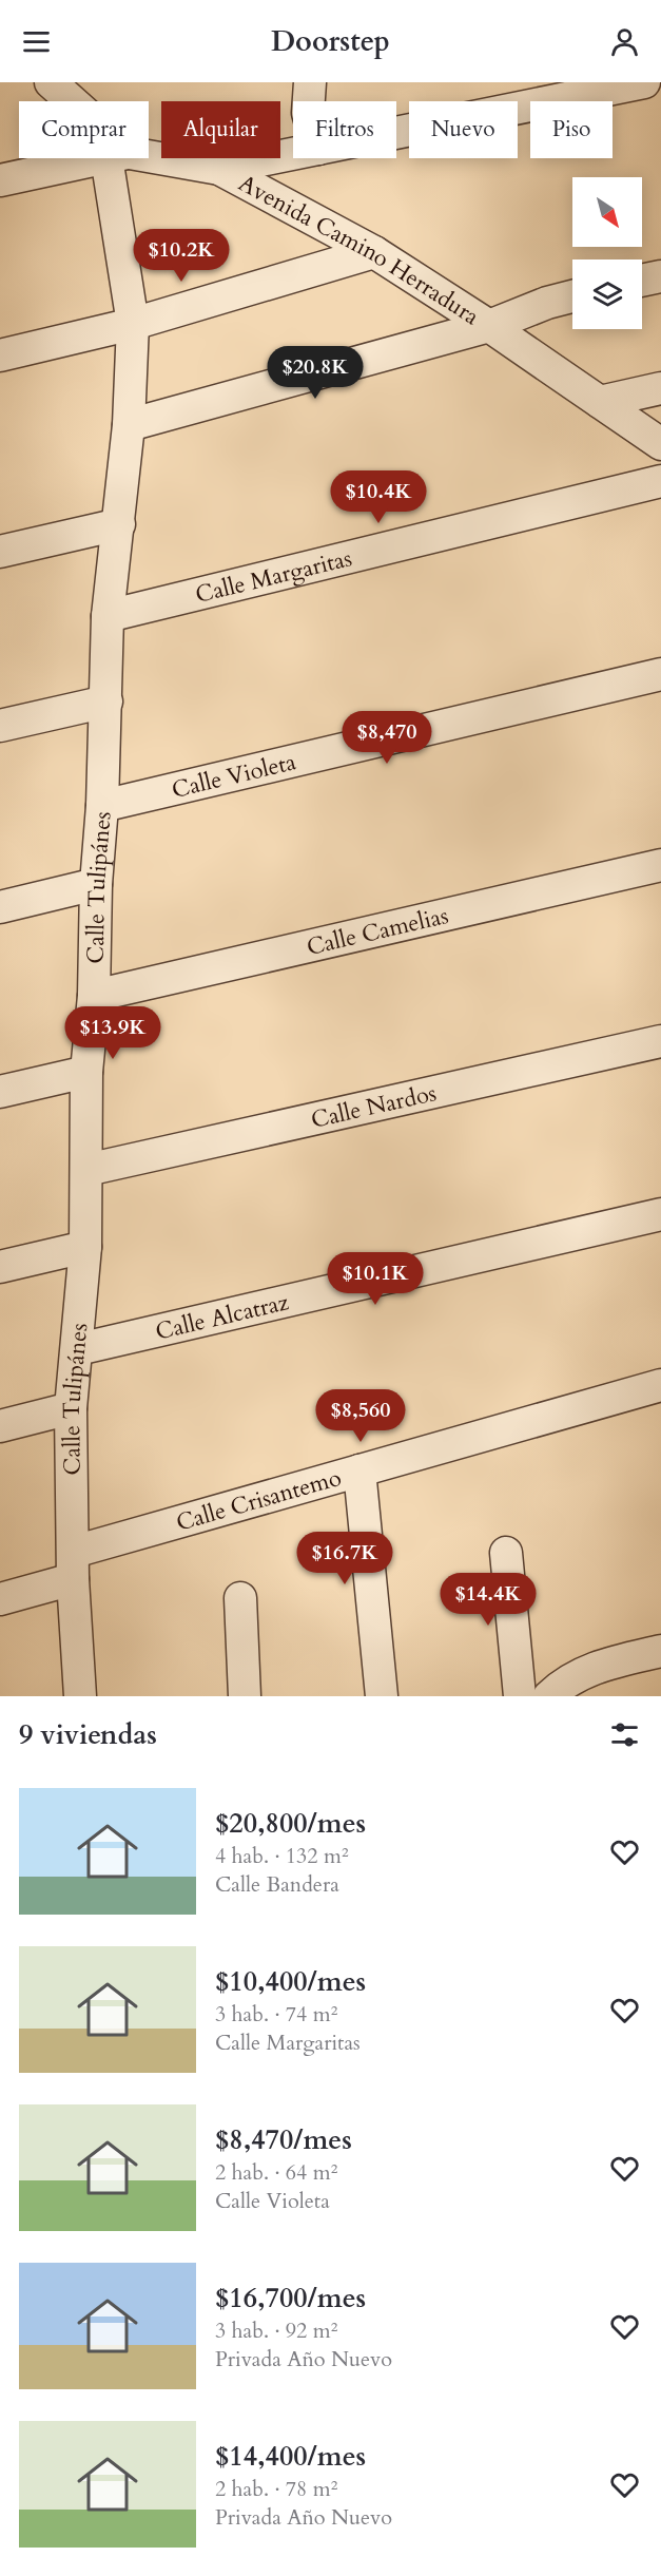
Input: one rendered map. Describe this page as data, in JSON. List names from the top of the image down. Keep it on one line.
{"streets":{"street":["Avenida Camino Herradura","Calle Margaritas","Calle Violeta","Calle Tulipánes","Calle Camelias","Calle Nardos","Calle Alcatraz","Calle Crisantemo"]},"crossings":[["Calle Margaritas","Calle Tulipánes"],["Calle Violeta","Calle Tulipánes"],["Calle Tulipánes","Calle Camelias"],["Calle Tulipánes","Calle Nardos"],["Calle Tulipánes","Calle Alcatraz"],["Calle Tulipánes","Calle Crisantemo"]],"north":"bottom right","page":{"header":"Doorstep","chip":["Comprar","Alquilar","Filtros","Nuevo","Piso"],"price":["$10.2K","$20.8K","$10.4K","$8,470","$13.9K","$10.1K","$8,560","$16.7K","$14.4K"],"heading":"9 viviendas","list":[{"name":"$20,800/mes","note":"4 hab. · 132 m² · Calle Bandera"},{"name":"$10,400/mes","note":"3 hab. · 74 m² · Calle Margaritas"},{"name":"$8,470/mes","note":"2 hab. · 64 m² · Calle Violeta"},{"name":"$16,700/mes","note":"3 hab. · 92 m² · Privada Año Nuevo"},{"name":"$14,400/mes","note":"2 hab. · 78 m² · Privada Año Nuevo"}]}}
